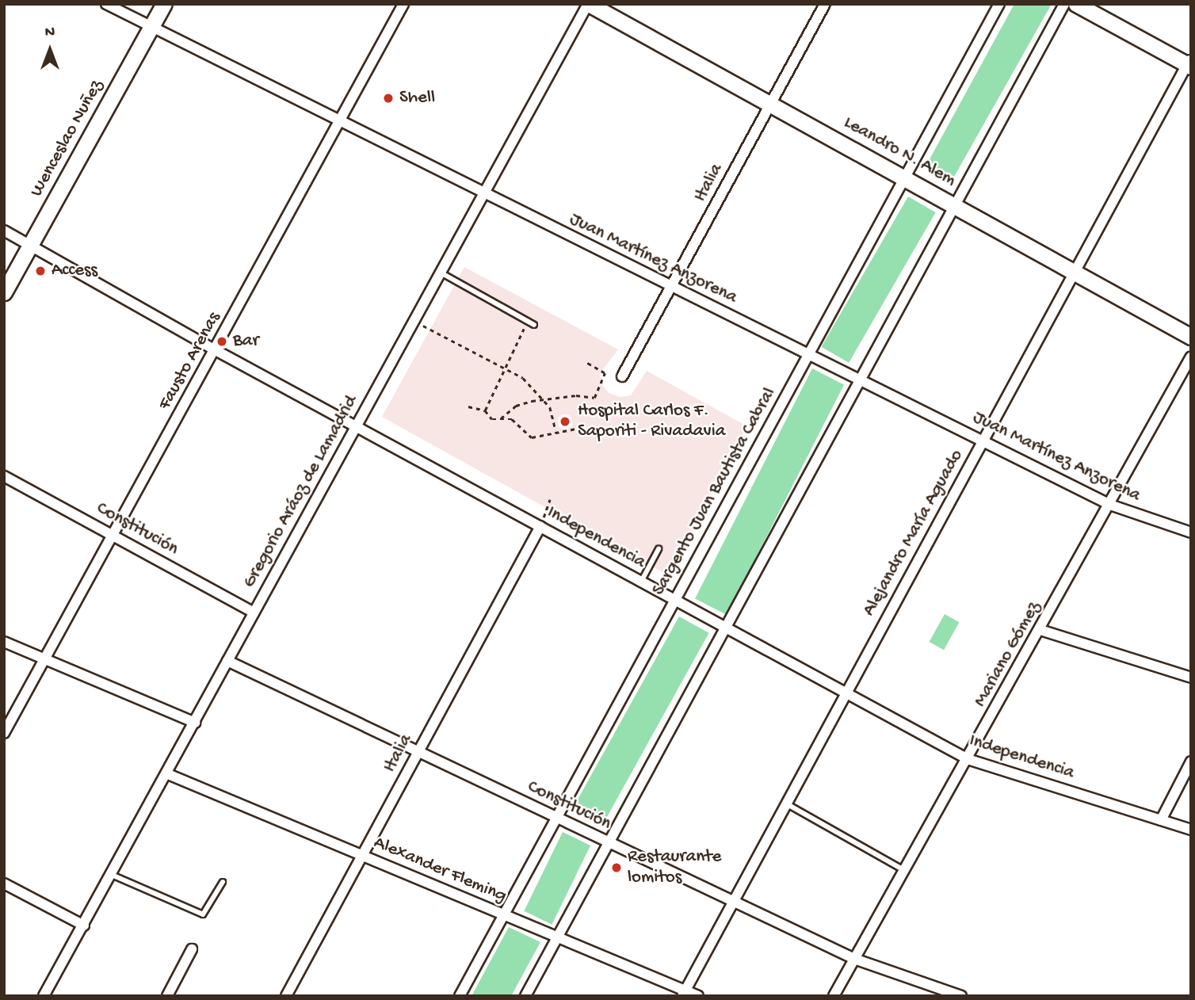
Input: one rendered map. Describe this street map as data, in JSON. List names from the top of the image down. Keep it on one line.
{"streets":{"street":["Wenceslao Nuñez","Leandro N. Alem","Italia","Juan Martínez Anzorena","Fausto Arenas","Gregorio Aráoz de Lamadrid","Sargento Juan Bautista Cabral","Constitución","Alejandro María Aguado","Independencia","Mariano Gómez","Alexander Fleming"]},"crossings":[["Wenceslao Nuñez","Juan Martínez Anzorena"],["Wenceslao Nuñez","Independencia"],["Leandro N. Alem","Italia"],["Leandro N. Alem","Gregorio Aráoz de Lamadrid"],["Leandro N. Alem","Sargento Juan Bautista Cabral"],["Leandro N. Alem","Alejandro María Aguado"],["Italia","Juan Martínez Anzorena"],["Italia","Constitución"],["Italia","Independencia"],["Italia","Alexander Fleming"],["Juan Martínez Anzorena","Fausto Arenas"],["Juan Martínez Anzorena","Gregorio Aráoz de Lamadrid"],["Juan Martínez Anzorena","Sargento Juan Bautista Cabral"],["Juan Martínez Anzorena","Alejandro María Aguado"],["Juan Martínez Anzorena","Mariano Gómez"],["Fausto Arenas","Constitución"],["Fausto Arenas","Independencia"],["Gregorio Aráoz de Lamadrid","Constitución"],["Gregorio Aráoz de Lamadrid","Independencia"],["Gregorio Aráoz de Lamadrid","Alexander Fleming"],["Sargento Juan Bautista Cabral","Constitución"],["Sargento Juan Bautista Cabral","Independencia"],["Sargento Juan Bautista Cabral","Alexander Fleming"],["Constitución","Alejandro María Aguado"],["Constitución","Mariano Gómez"],["Alejandro María Aguado","Independencia"],["Alejandro María Aguado","Alexander Fleming"],["Independencia","Mariano Gómez"]],"places":["Shell","Access","Bar","Hospital Carlos F. Saporiti - Rivadavia","Restaurante lomitos"],"north":"top"}
